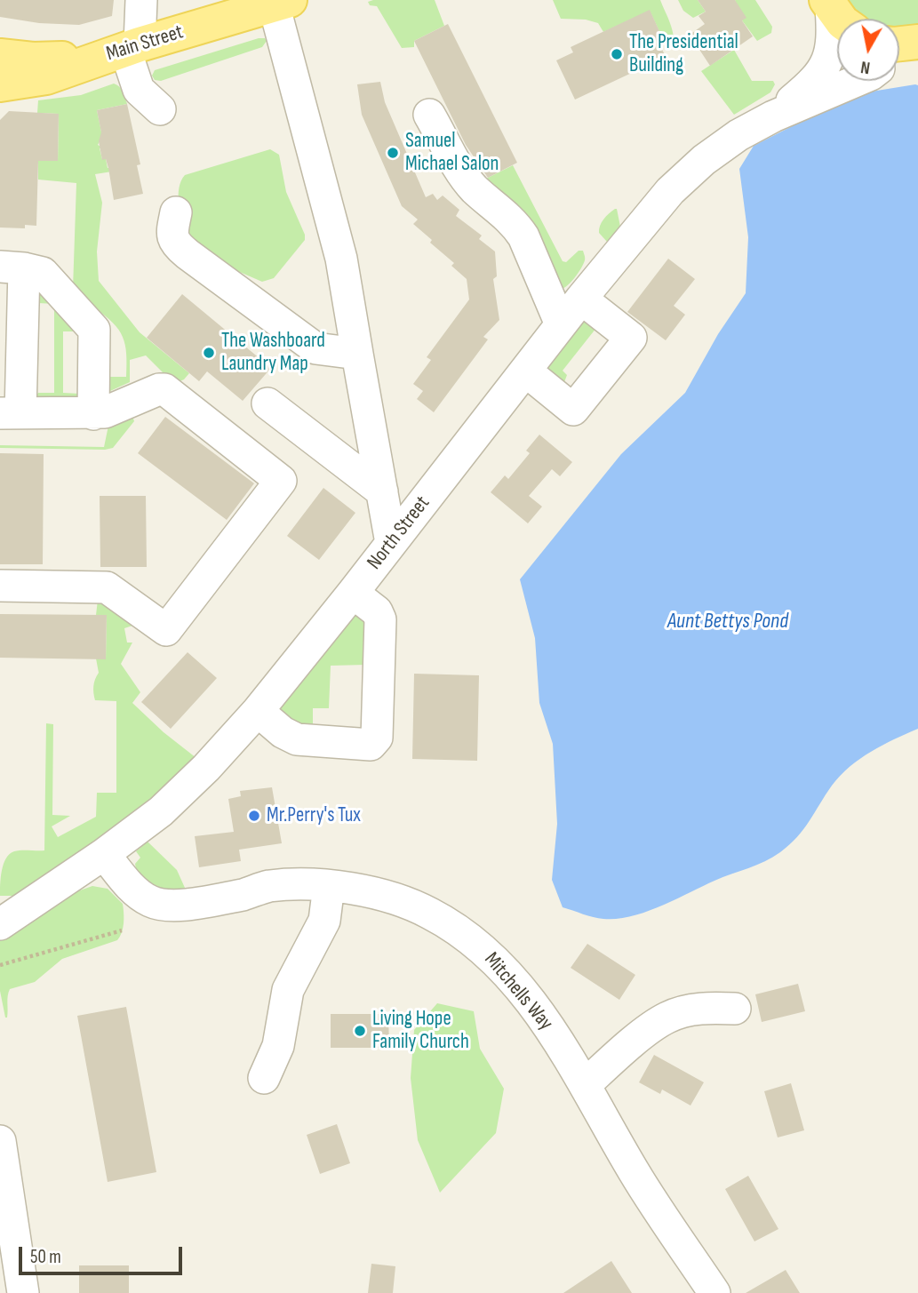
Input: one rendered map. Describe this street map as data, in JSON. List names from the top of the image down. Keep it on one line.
{"streets":{"main road":["Main Street"],"street":["North Street","Mitchells Way"]},"crossings":[["North Street","Mitchells Way"]],"water":["Aunt Bettys Pond"],"places":["The Presidential Building","Samuel Michael Salon","The Washboard Laundry Map","Mr.Perry's Tux","Living Hope Family Church"],"scale_bar":"50 m","north":"bottom"}
